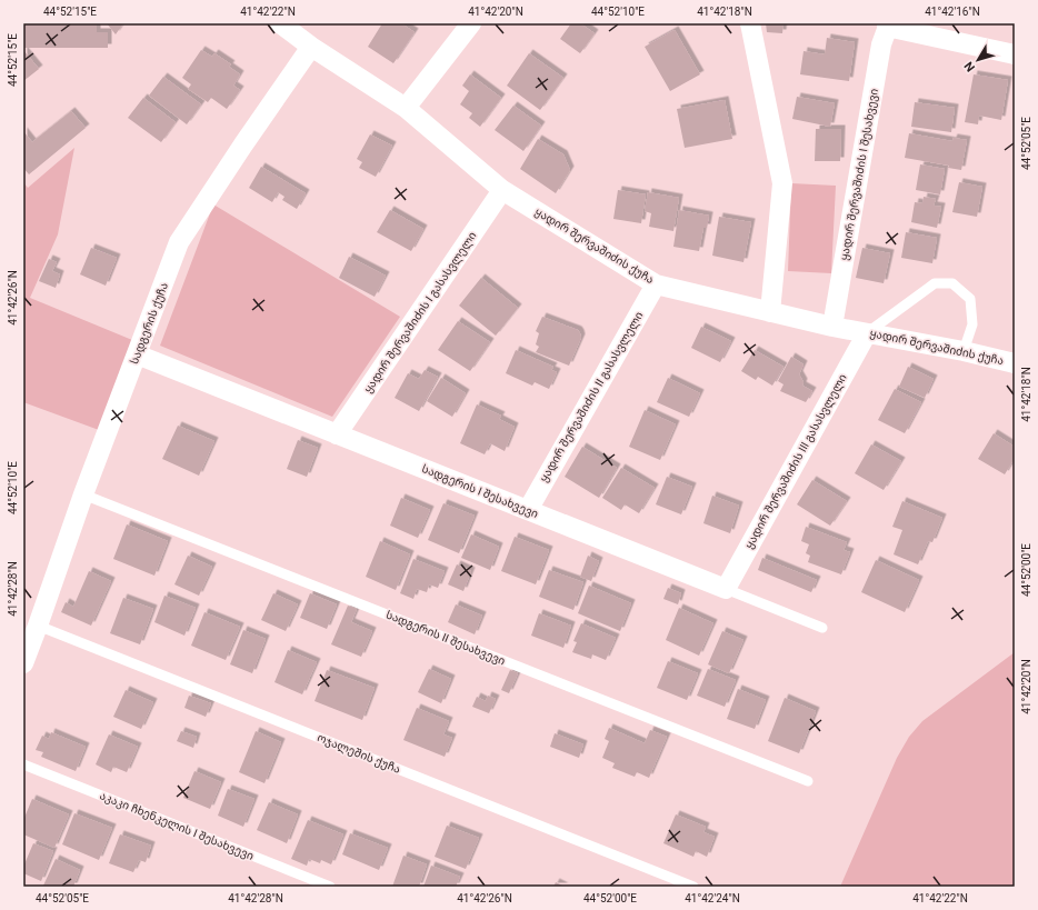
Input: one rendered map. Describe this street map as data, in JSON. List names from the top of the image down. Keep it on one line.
{"streets":{"street":["ყადირ შერვაშიძის I შესახვევი","ყადირ შერვაშიძის ქუჩა","ყადირ შერვაშიძის I გასასვლელი","სადგერის ქუჩა","ყადირ შერვაშიძის II გასასვლელი","ყადირ შერვაშიძის III გასასვლელი","სადგერის I შესახვევი"],"lane":["სადგერის II შესახვევი","ოჯალეშის ქუჩა","აკაკი ჩხენკელის I შესახვევი"]},"crossings":[["ყადირ შერვაშიძის I შესახვევი","ყადირ შერვაშიძის ქუჩა"],["ყადირ შერვაშიძის ქუჩა","ყადირ შერვაშიძის I გასასვლელი"],["ყადირ შერვაშიძის ქუჩა","სადგერის ქუჩა"],["ყადირ შერვაშიძის ქუჩა","ყადირ შერვაშიძის II გასასვლელი"],["ყადირ შერვაშიძის ქუჩა","ყადირ შერვაშიძის III გასასვლელი"],["ყადირ შერვაშიძის I გასასვლელი","სადგერის I შესახვევი"],["სადგერის ქუჩა","სადგერის I შესახვევი"],["სადგერის ქუჩა","სადგერის II შესახვევი"],["სადგერის ქუჩა","ოჯალეშის ქუჩა"],["ყადირ შერვაშიძის II გასასვლელი","სადგერის I შესახვევი"],["ყადირ შერვაშიძის III გასასვლელი","სადგერის I შესახვევი"]],"north":"bottom left","coordinates":["44°52'15\"E","41°42'22\"N","41°42'20\"N","44°52'10\"E","41°42'18\"N","41°42'16\"N","44°52'05\"E","41°42'26\"N","44°52'00\"E","41°42'28\"N","41°42'24\"N"]}
